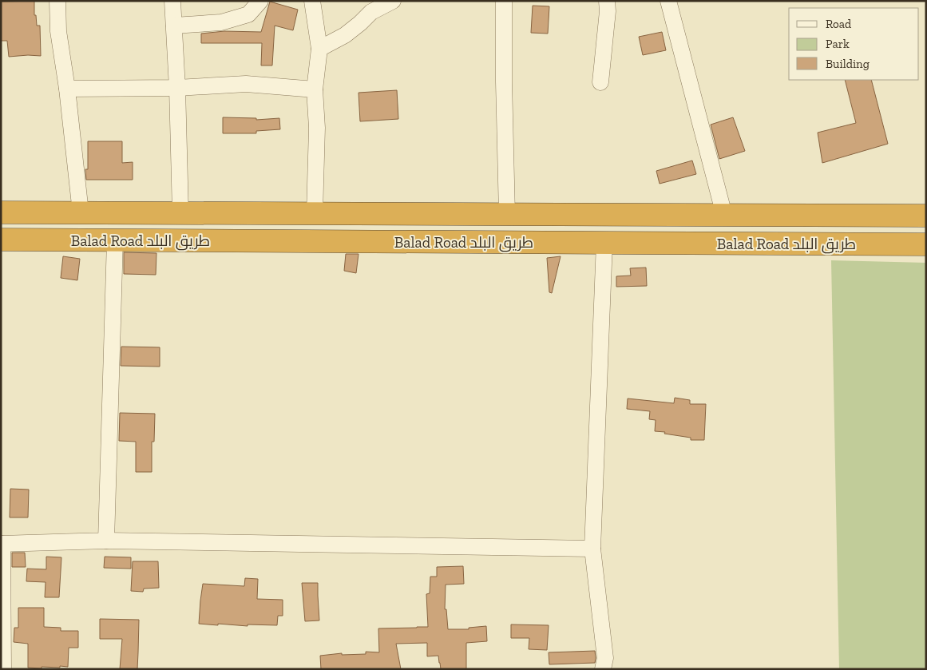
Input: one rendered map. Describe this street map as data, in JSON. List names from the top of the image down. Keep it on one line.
{"streets":{"highway":["Balad Road طريق البلد"]},"legend":["Road","Park","Building"]}
